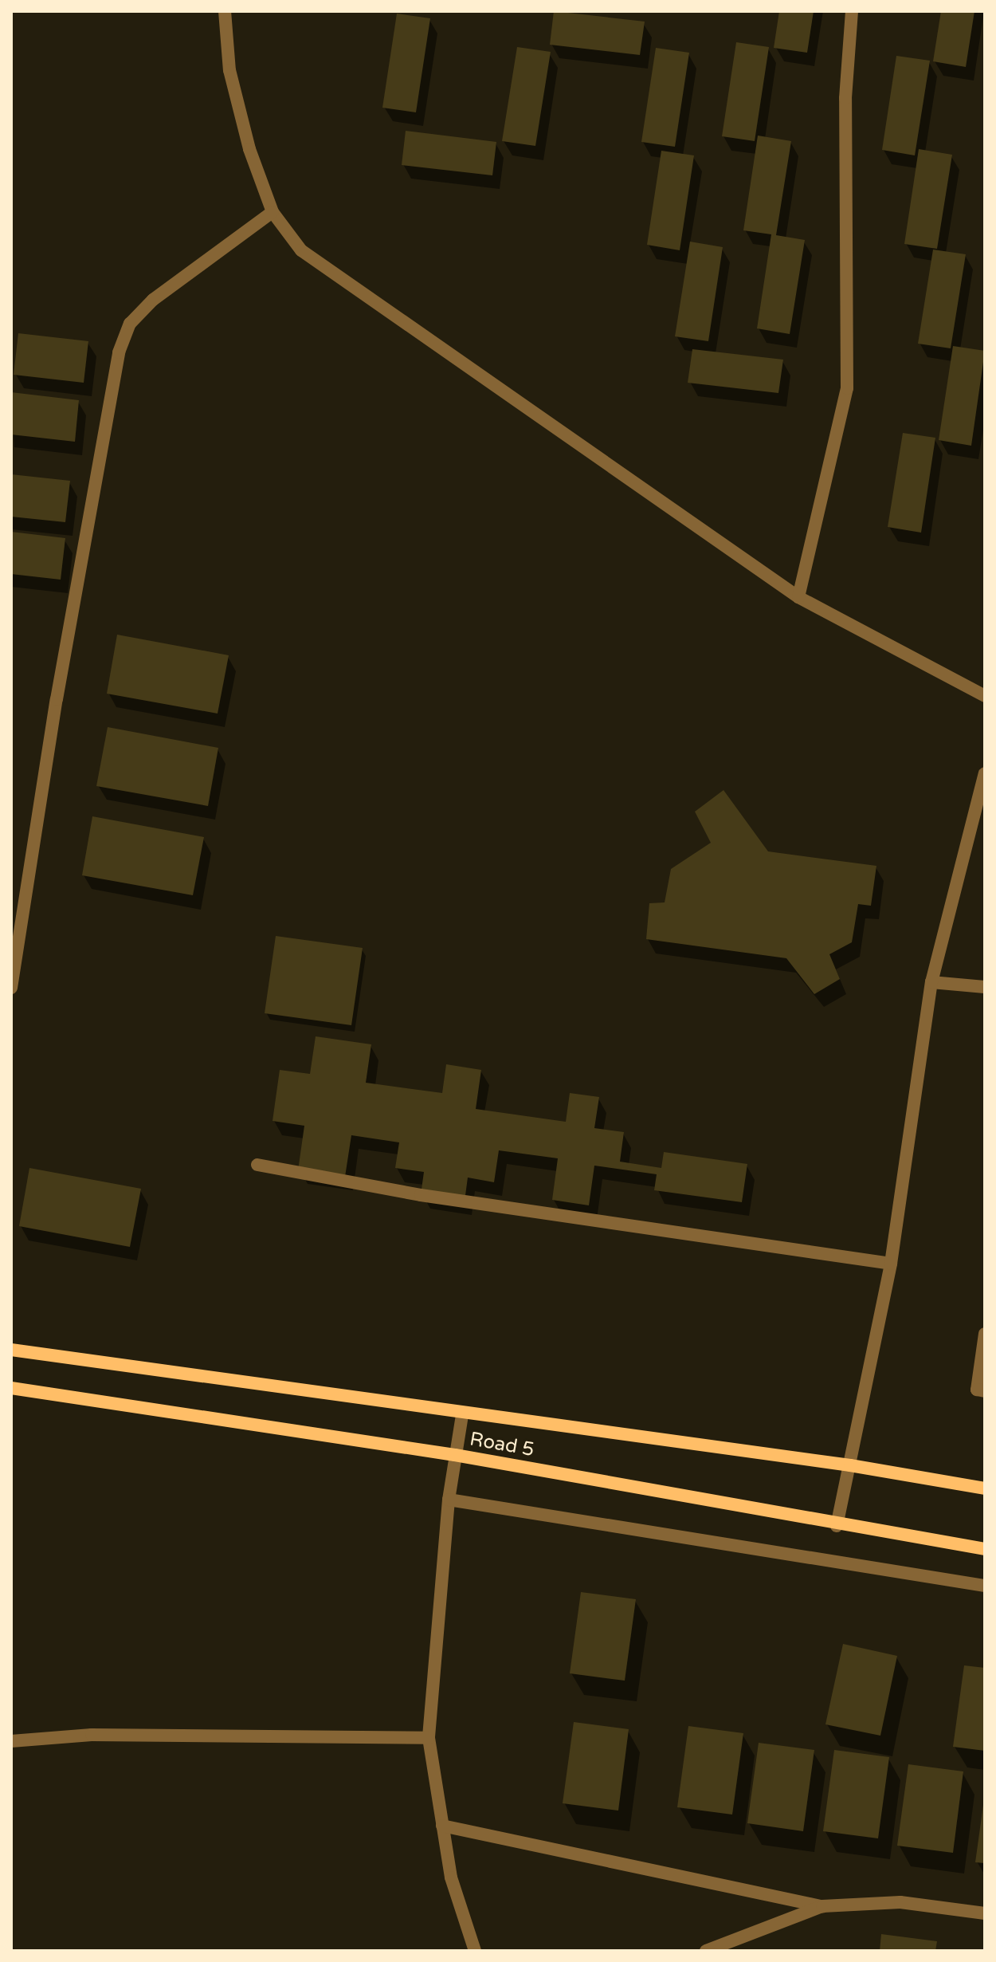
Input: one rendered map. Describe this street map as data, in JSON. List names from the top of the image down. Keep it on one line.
{"streets":{"street":["Road 5"]}}
